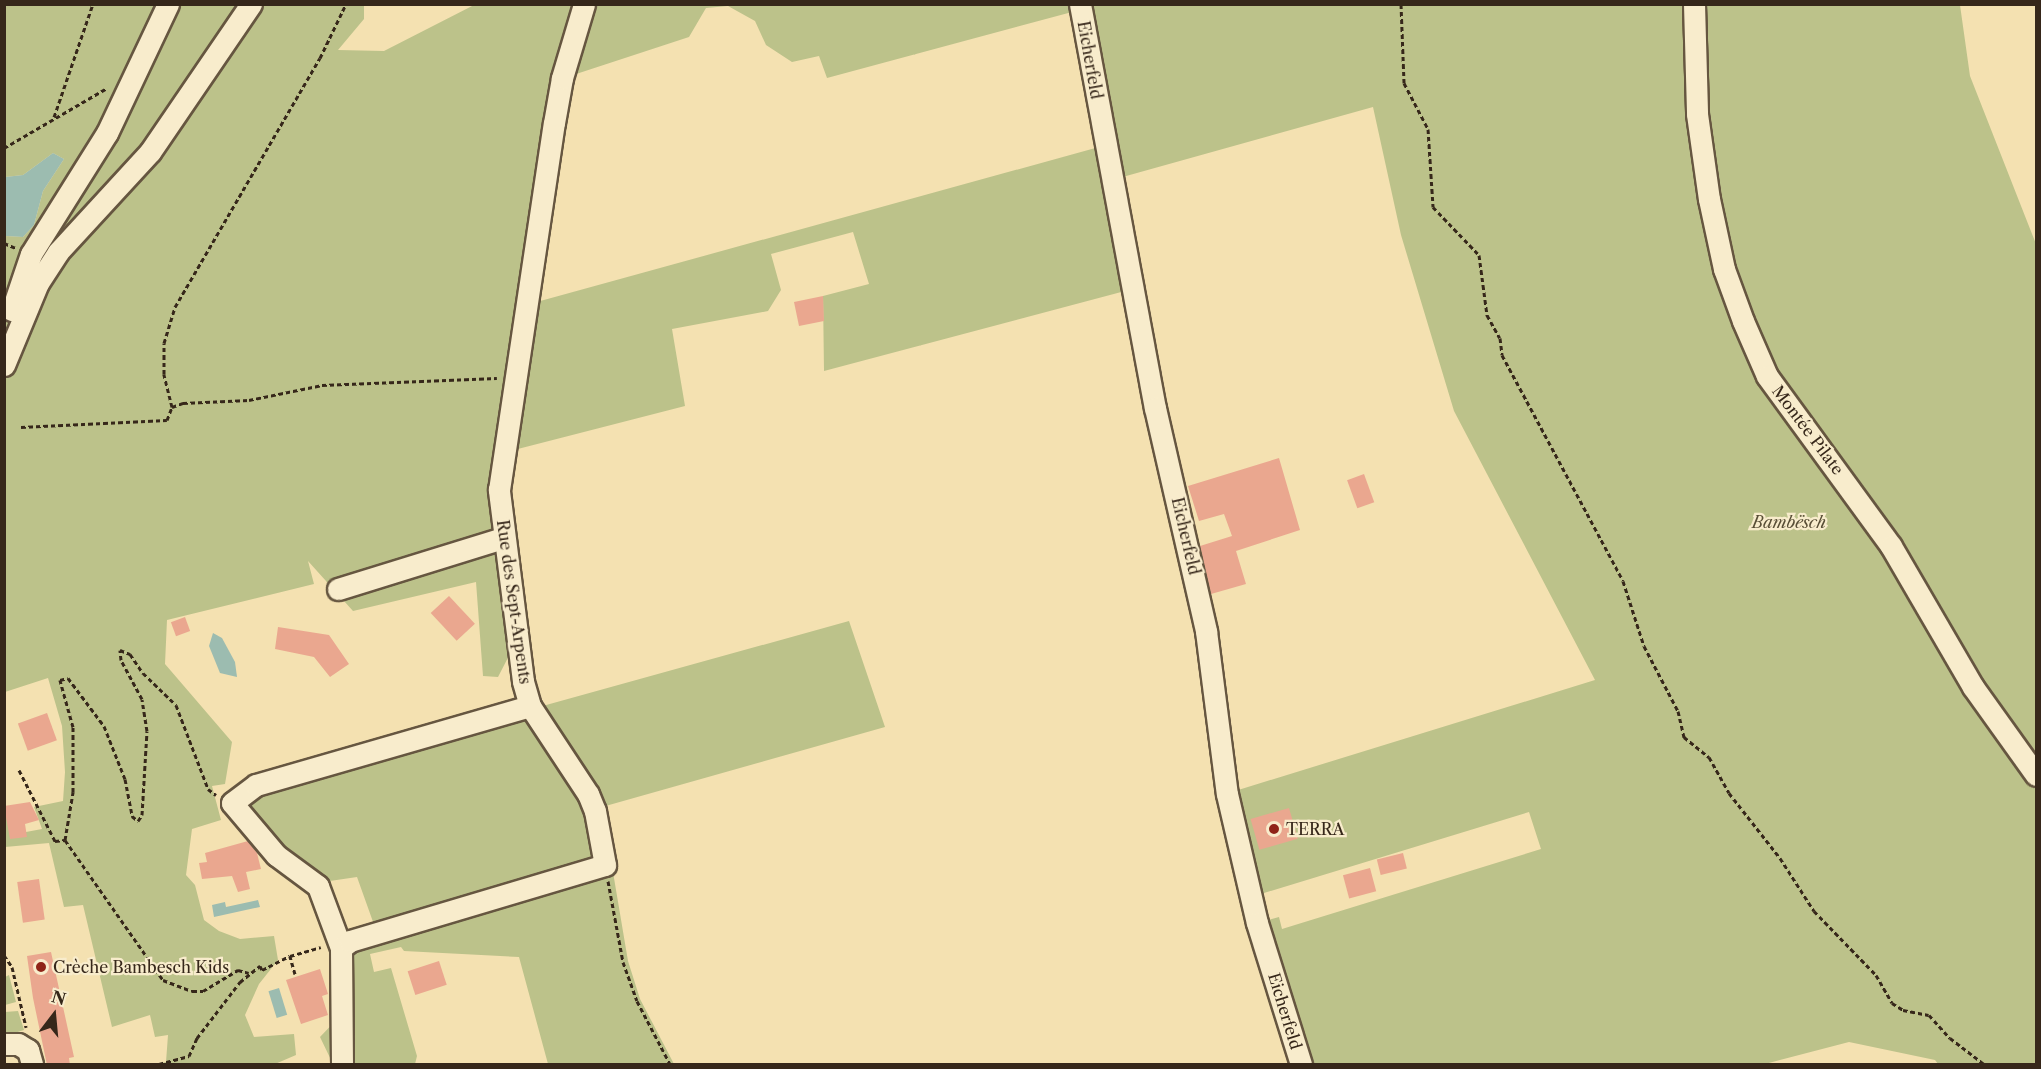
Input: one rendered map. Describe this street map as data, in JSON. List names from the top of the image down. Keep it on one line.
{"streets":{"street":["Eicherfeld","Montée Pilate","Rue des Sept-Arpents"]},"parks":["Bambësch"],"places":["TERRA","Crèche Bambesch Kids"],"north":"top"}
